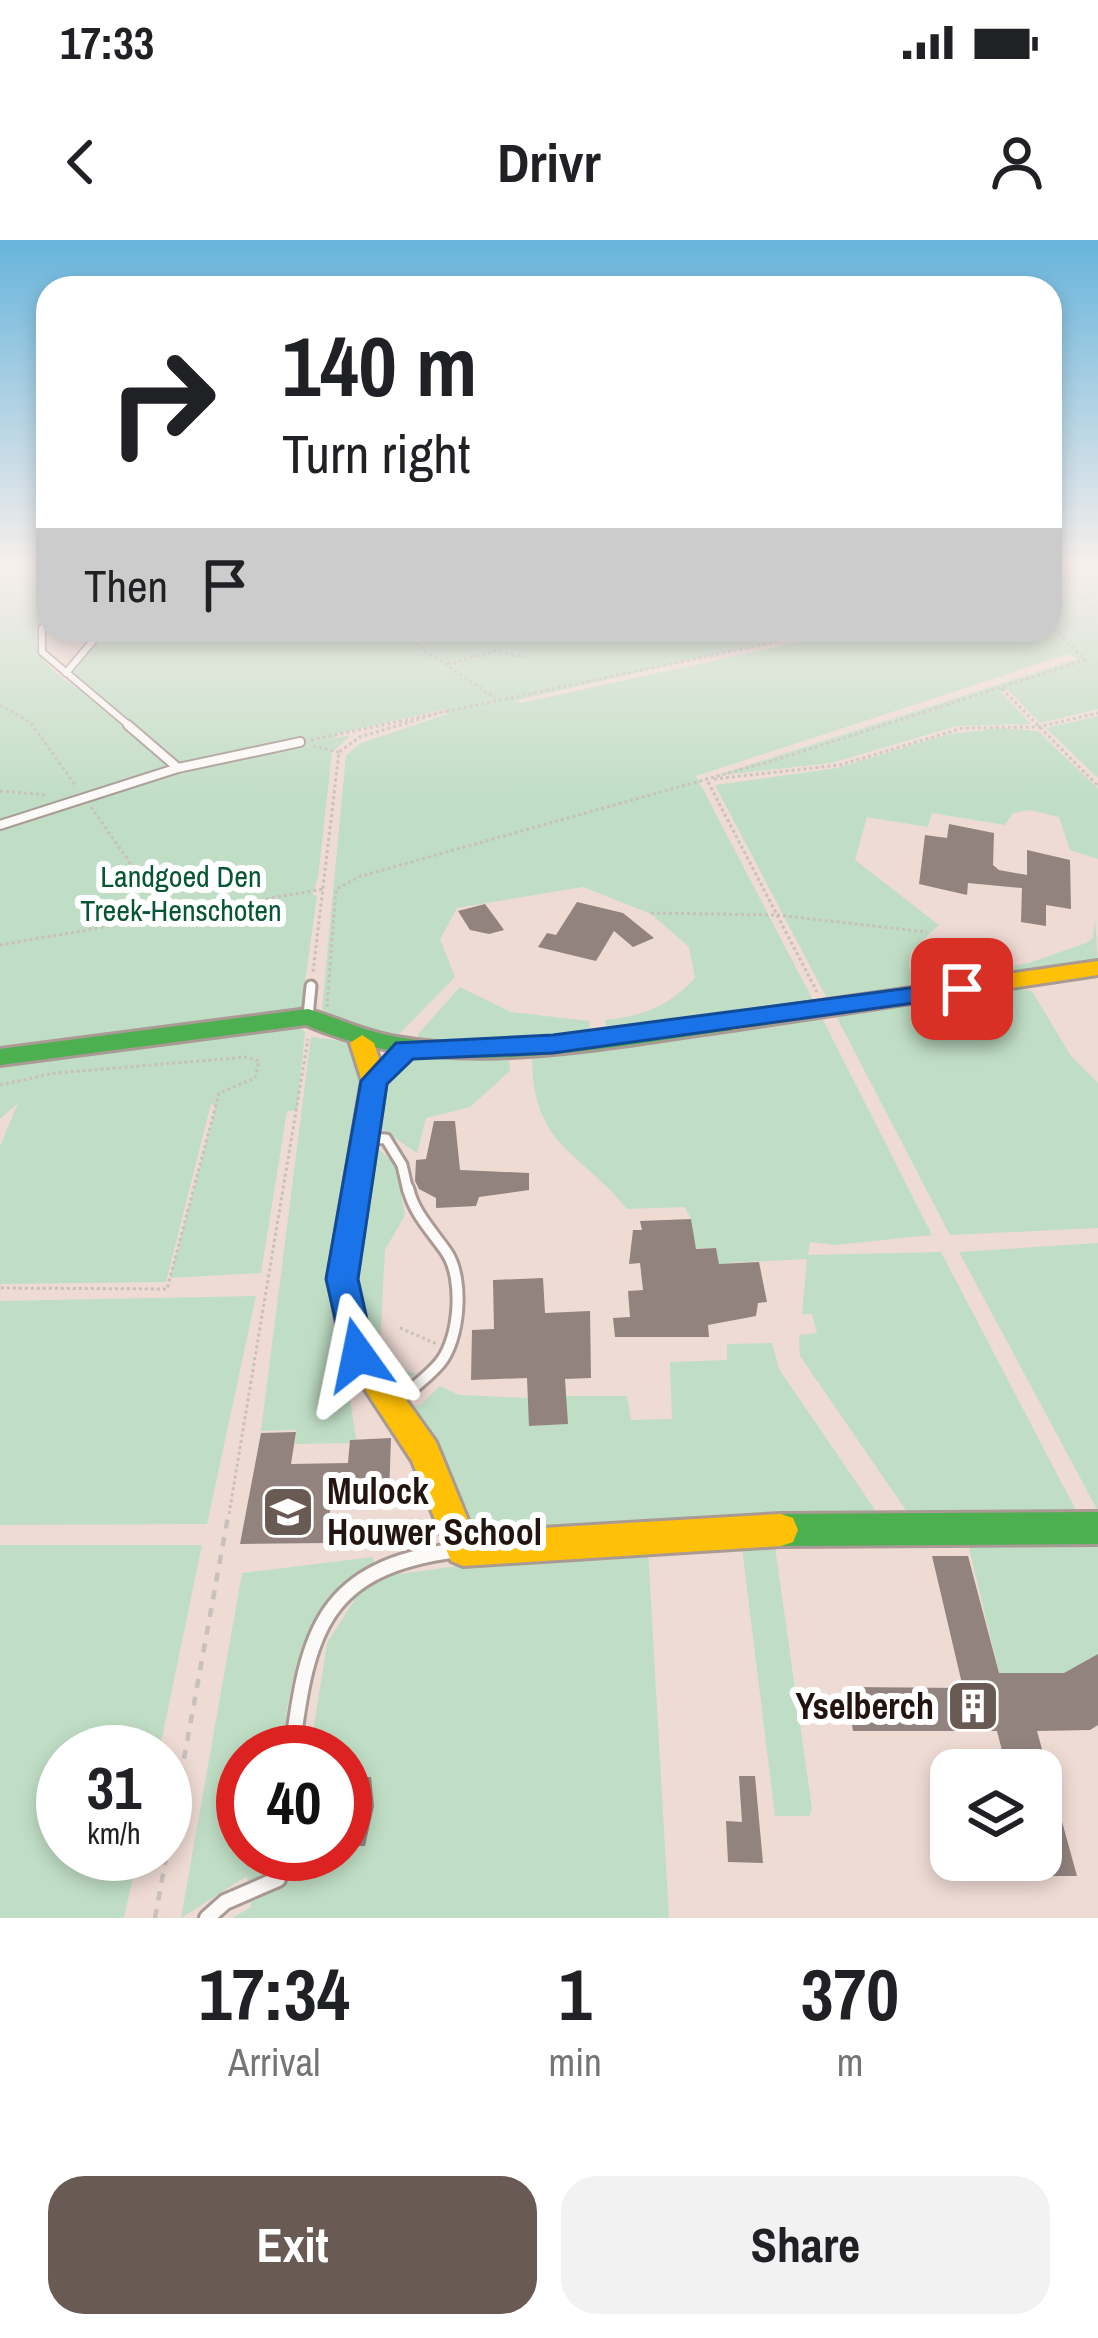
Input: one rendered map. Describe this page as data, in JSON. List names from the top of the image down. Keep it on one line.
{"parks":["Landgoed Den Treek-Henschoten"],"places":{"school or university":["Mulock Houwer School"],"building":["Yselberch"]},"page":{"status":"17:33","header":"Drivr","turn":["140 m","Turn right"],"then":"Then","speed":"31 km/h","limit":"40","eta":["17:34","Arrival","1","min","370","m"],"buttons":["Exit","Share"]}}
